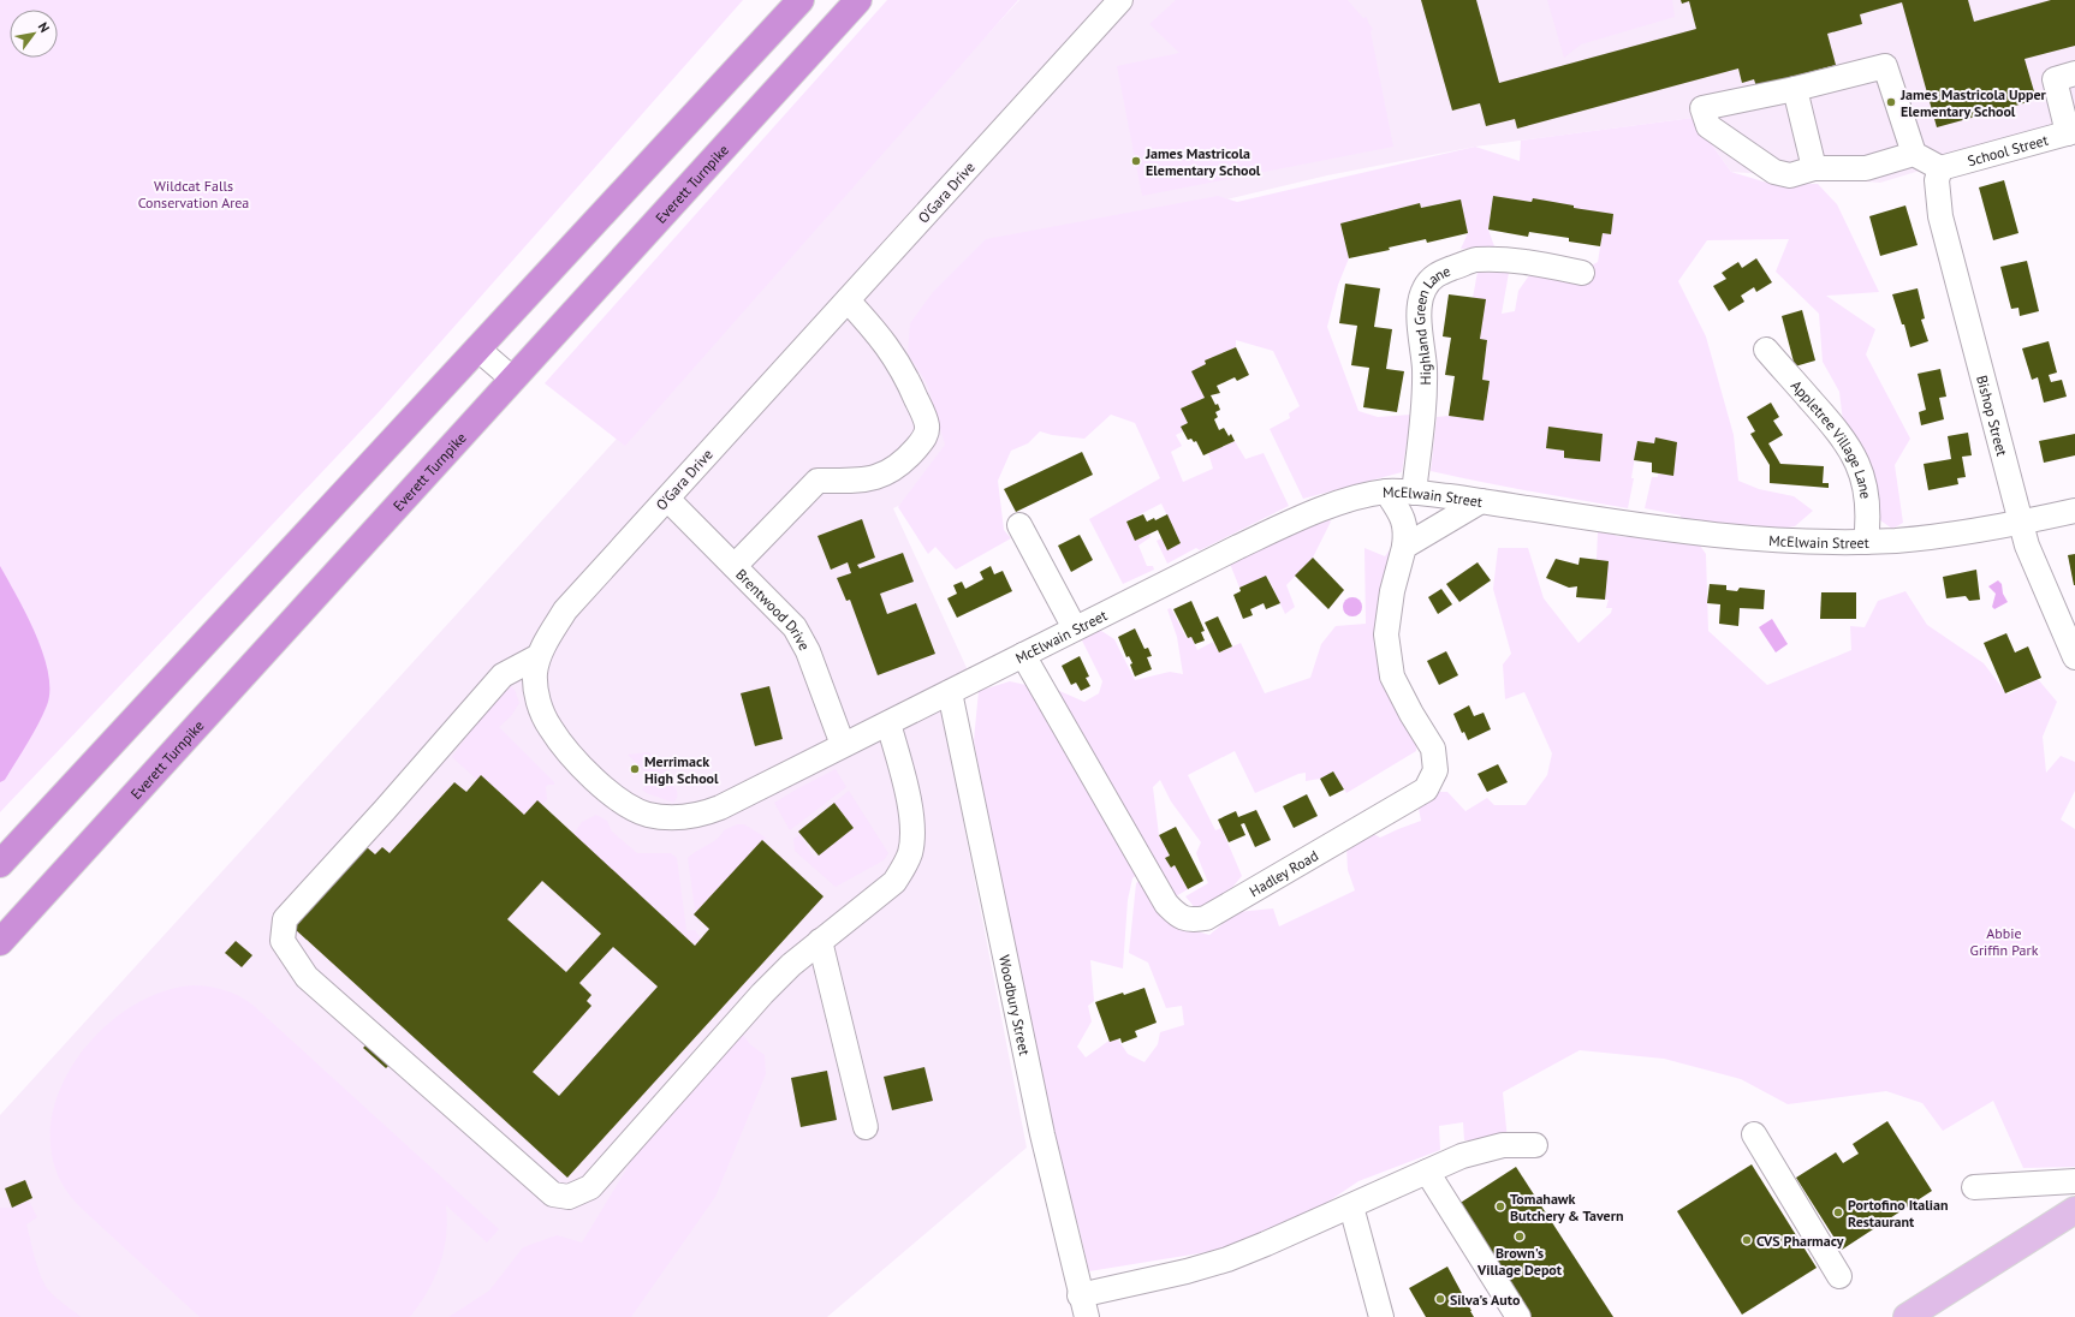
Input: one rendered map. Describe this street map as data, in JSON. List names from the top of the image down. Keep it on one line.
{"streets":{"highway":["Everett Turnpike"],"street":["School Street","O'Gara Drive","Highland Green Lane","Bishop Street","Appletree Village Lane","McElwain Street","Brentwood Drive","Hadley Road","Woodbury Street"]},"crossings":[["School Street","Bishop Street"],["O'Gara Drive","McElwain Street"],["O'Gara Drive","Brentwood Drive"],["Highland Green Lane","McElwain Street"],["Bishop Street","McElwain Street"],["Appletree Village Lane","McElwain Street"],["McElwain Street","Brentwood Drive"],["McElwain Street","Hadley Road"],["McElwain Street","Woodbury Street"]],"parks":["Wildcat Falls Conservation Area","Abbie Griffin Park"],"places":["James Mastricola Upper Elementary School","James Mastricola Elementary School","Merrimack High School","Tomahawk Butchery & Tavern","Portofino Italian Restaurant","Brown's Village Depot","CVS Pharmacy","Silva's Auto"],"north":"top right"}
